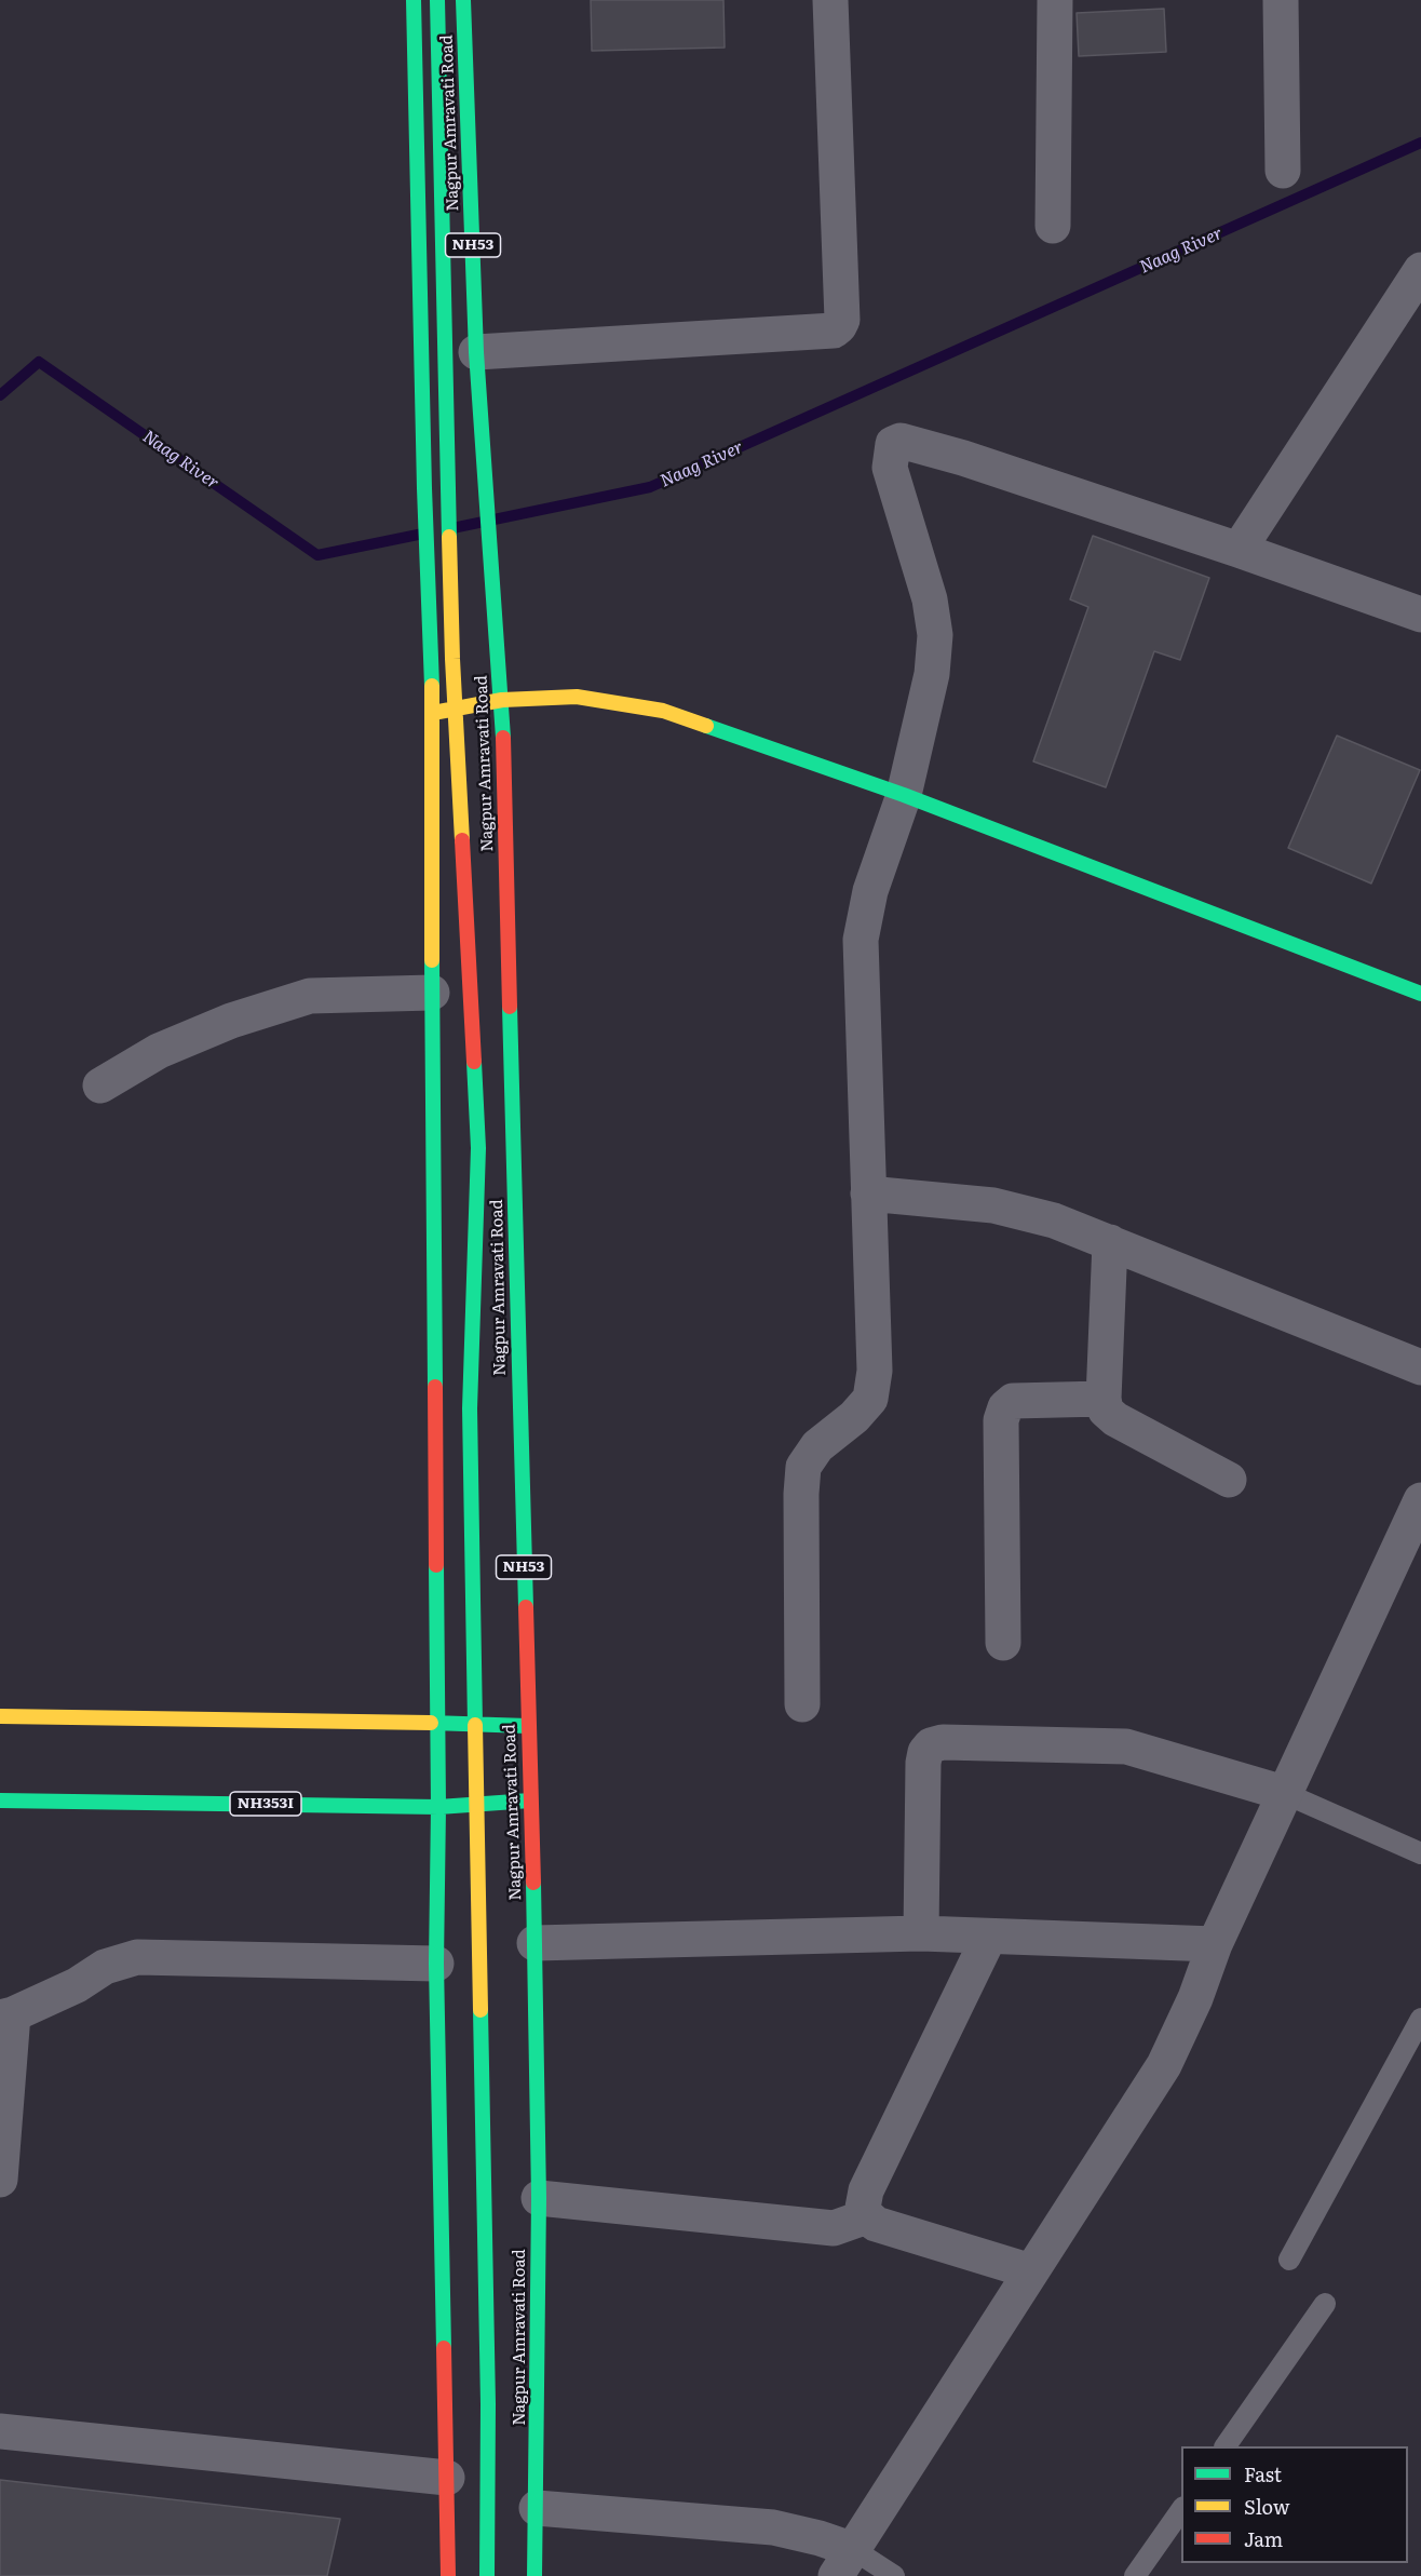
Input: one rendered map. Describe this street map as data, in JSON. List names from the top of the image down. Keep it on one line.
{"streets":{"main road":["Nagpur Amravati Road","NH53","NH353I"]},"crossings":[["Nagpur Amravati Road","NH353I"]],"water":["Naag River"],"legend":["Fast","Slow","Jam"]}
